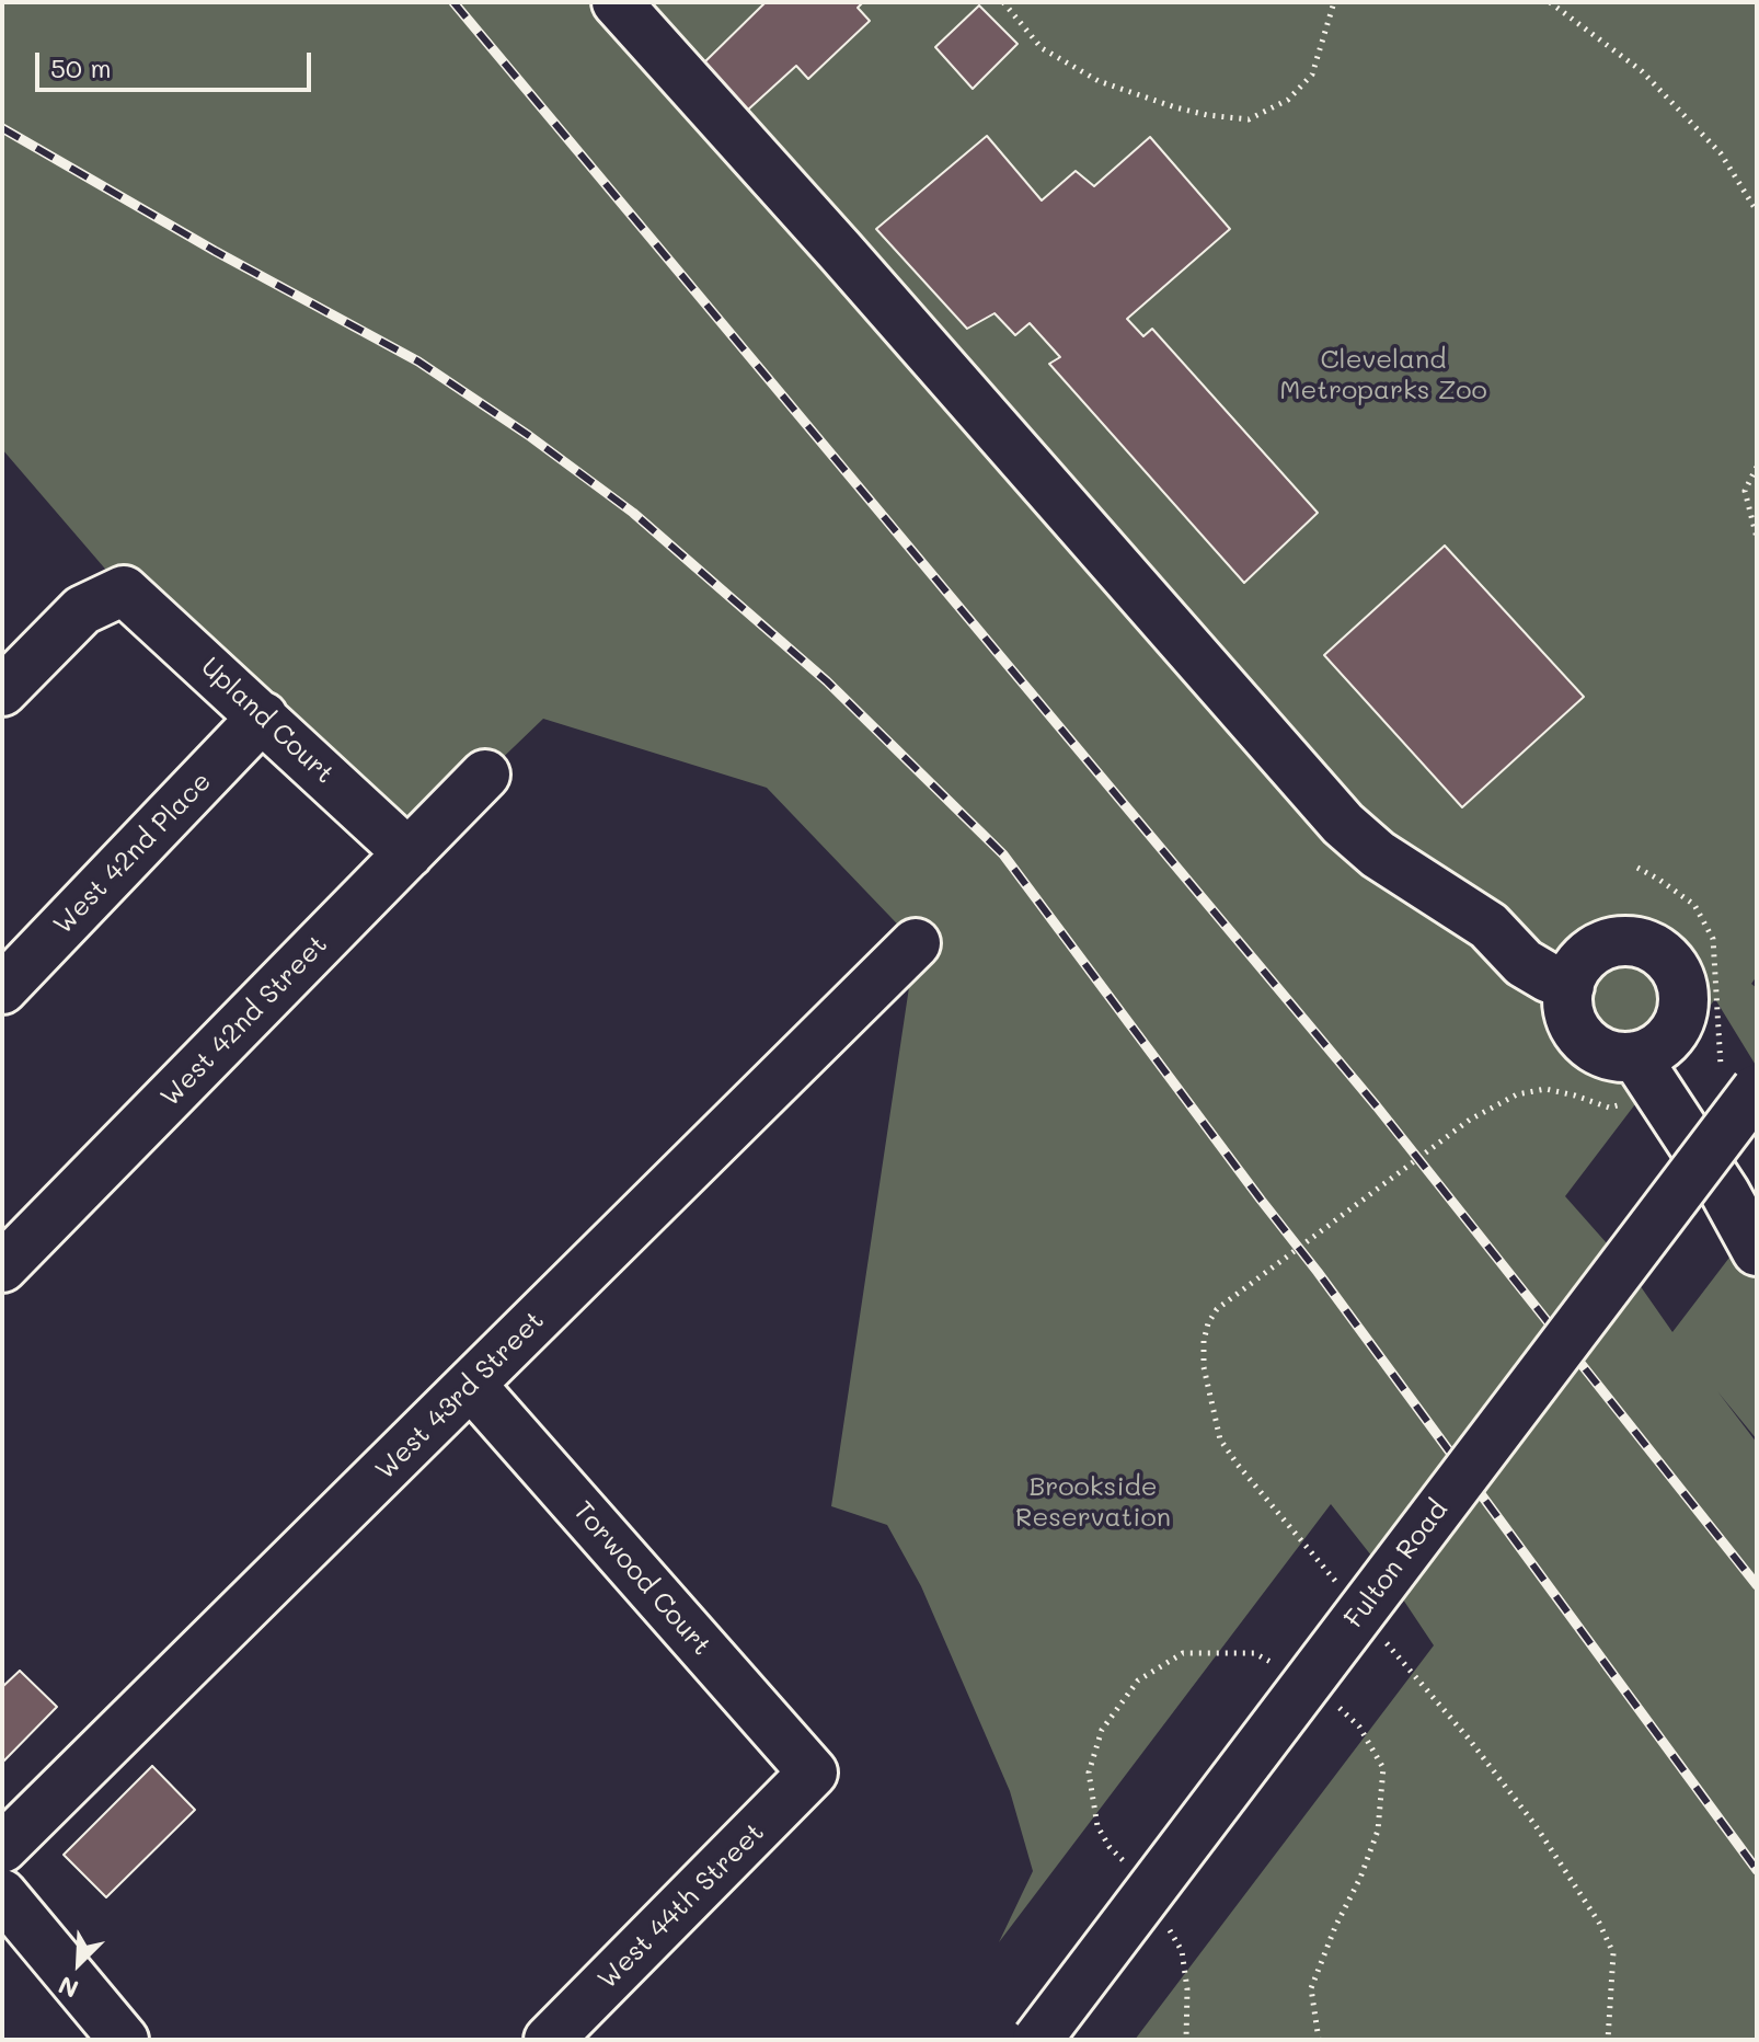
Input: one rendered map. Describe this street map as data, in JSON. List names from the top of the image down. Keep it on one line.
{"streets":{"street":["Upland Court","West 42nd Place","West 42nd Street","West 43rd Street","Fulton Road","Torwood Court","West 44th Street"]},"crossings":[["Upland Court","West 42nd Place"],["Upland Court","West 42nd Street"],["West 43rd Street","Torwood Court"],["Torwood Court","West 44th Street"]],"parks":["Cleveland Metroparks Zoo","Brookside Reservation"],"scale_bar":"50 m","north":"bottom left"}
